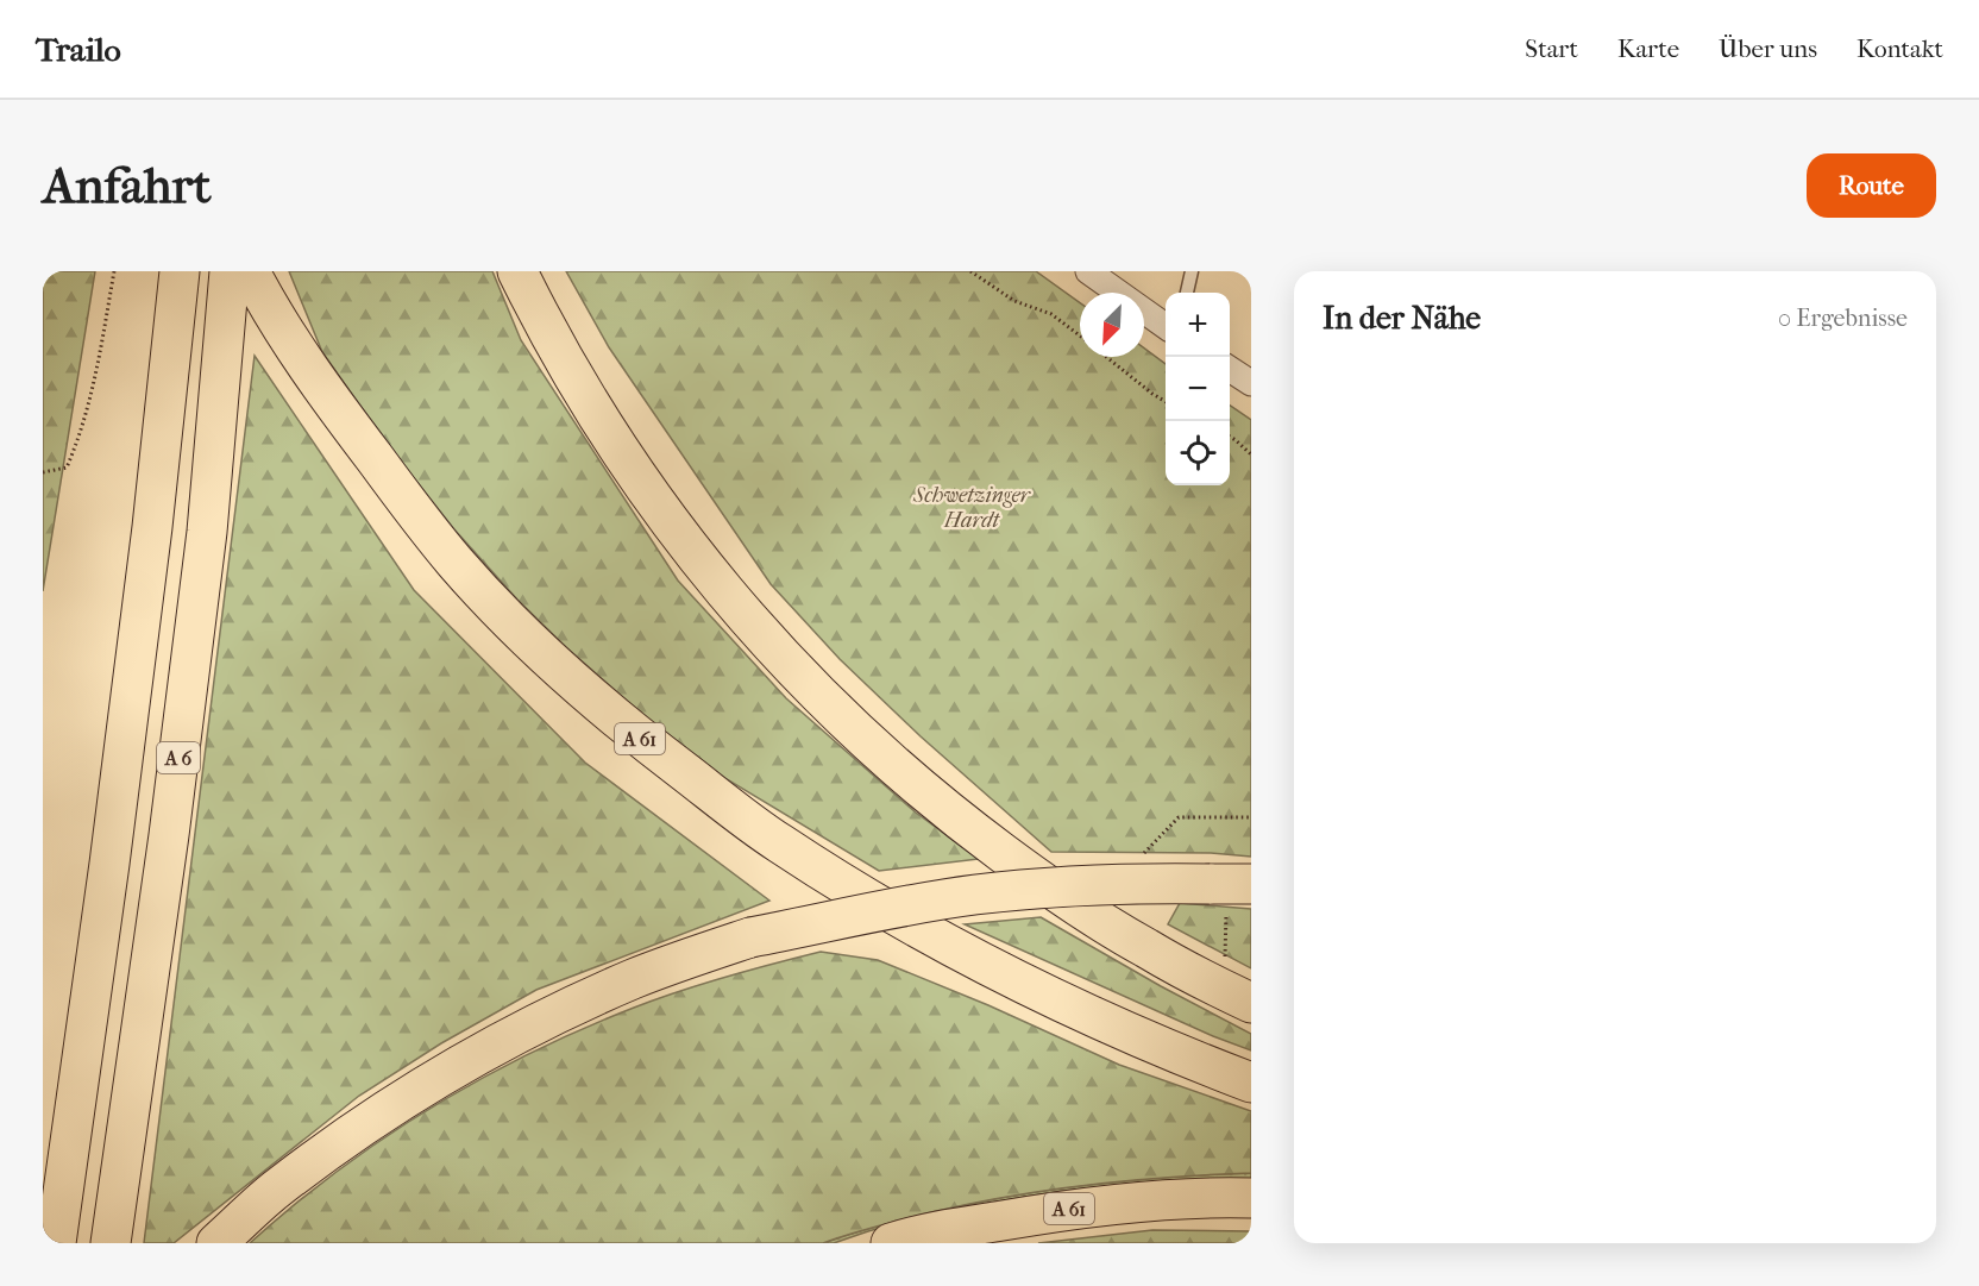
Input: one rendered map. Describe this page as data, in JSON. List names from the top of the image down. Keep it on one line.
{"streets":{"highway":["A 61","A 6"]},"parks":["Schwetzinger Hardt"],"north":"bottom left","page":{"header":"Trailo","nav":["Start","Karte","Über uns","Kontakt"],"buttons":"Route","title":"Anfahrt","heading":["In der Nähe","0 Ergebnisse"],"map_buttons":["+","−"]}}
